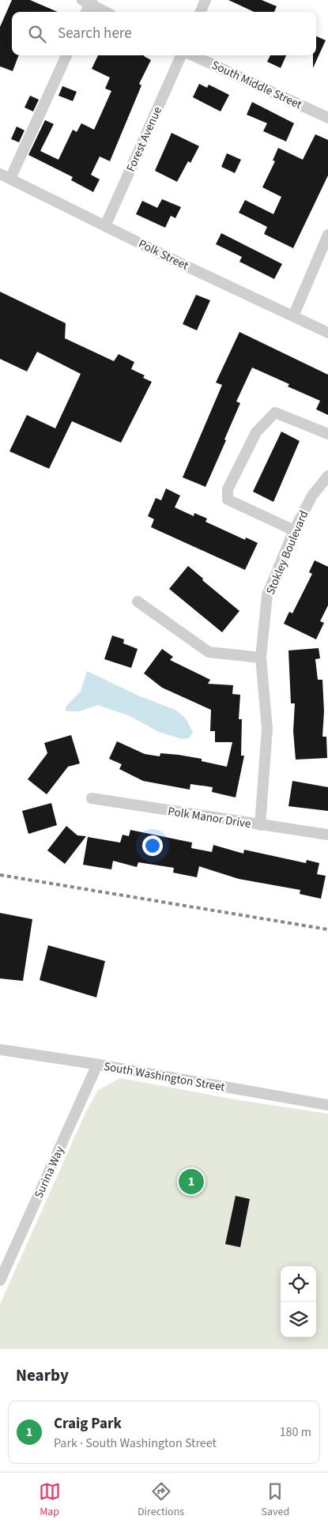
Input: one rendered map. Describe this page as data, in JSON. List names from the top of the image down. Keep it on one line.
{"streets":{"street":["South Middle Street","Forest Avenue","Polk Street","Stokley Boulevard","Polk Manor Drive","South Washington Street","Surina Way"]},"crossings":[["Forest Avenue","Polk Street"],["Stokley Boulevard","Polk Manor Drive"],["South Washington Street","Surina Way"]],"page":{"search":"Search here","pins":"1","heading":"Nearby","list":[{"mark":"1","name":"Craig Park","note":"Park · South Washington Street","value":"180 m"}],"nav":["Map","Directions","Saved"]}}
